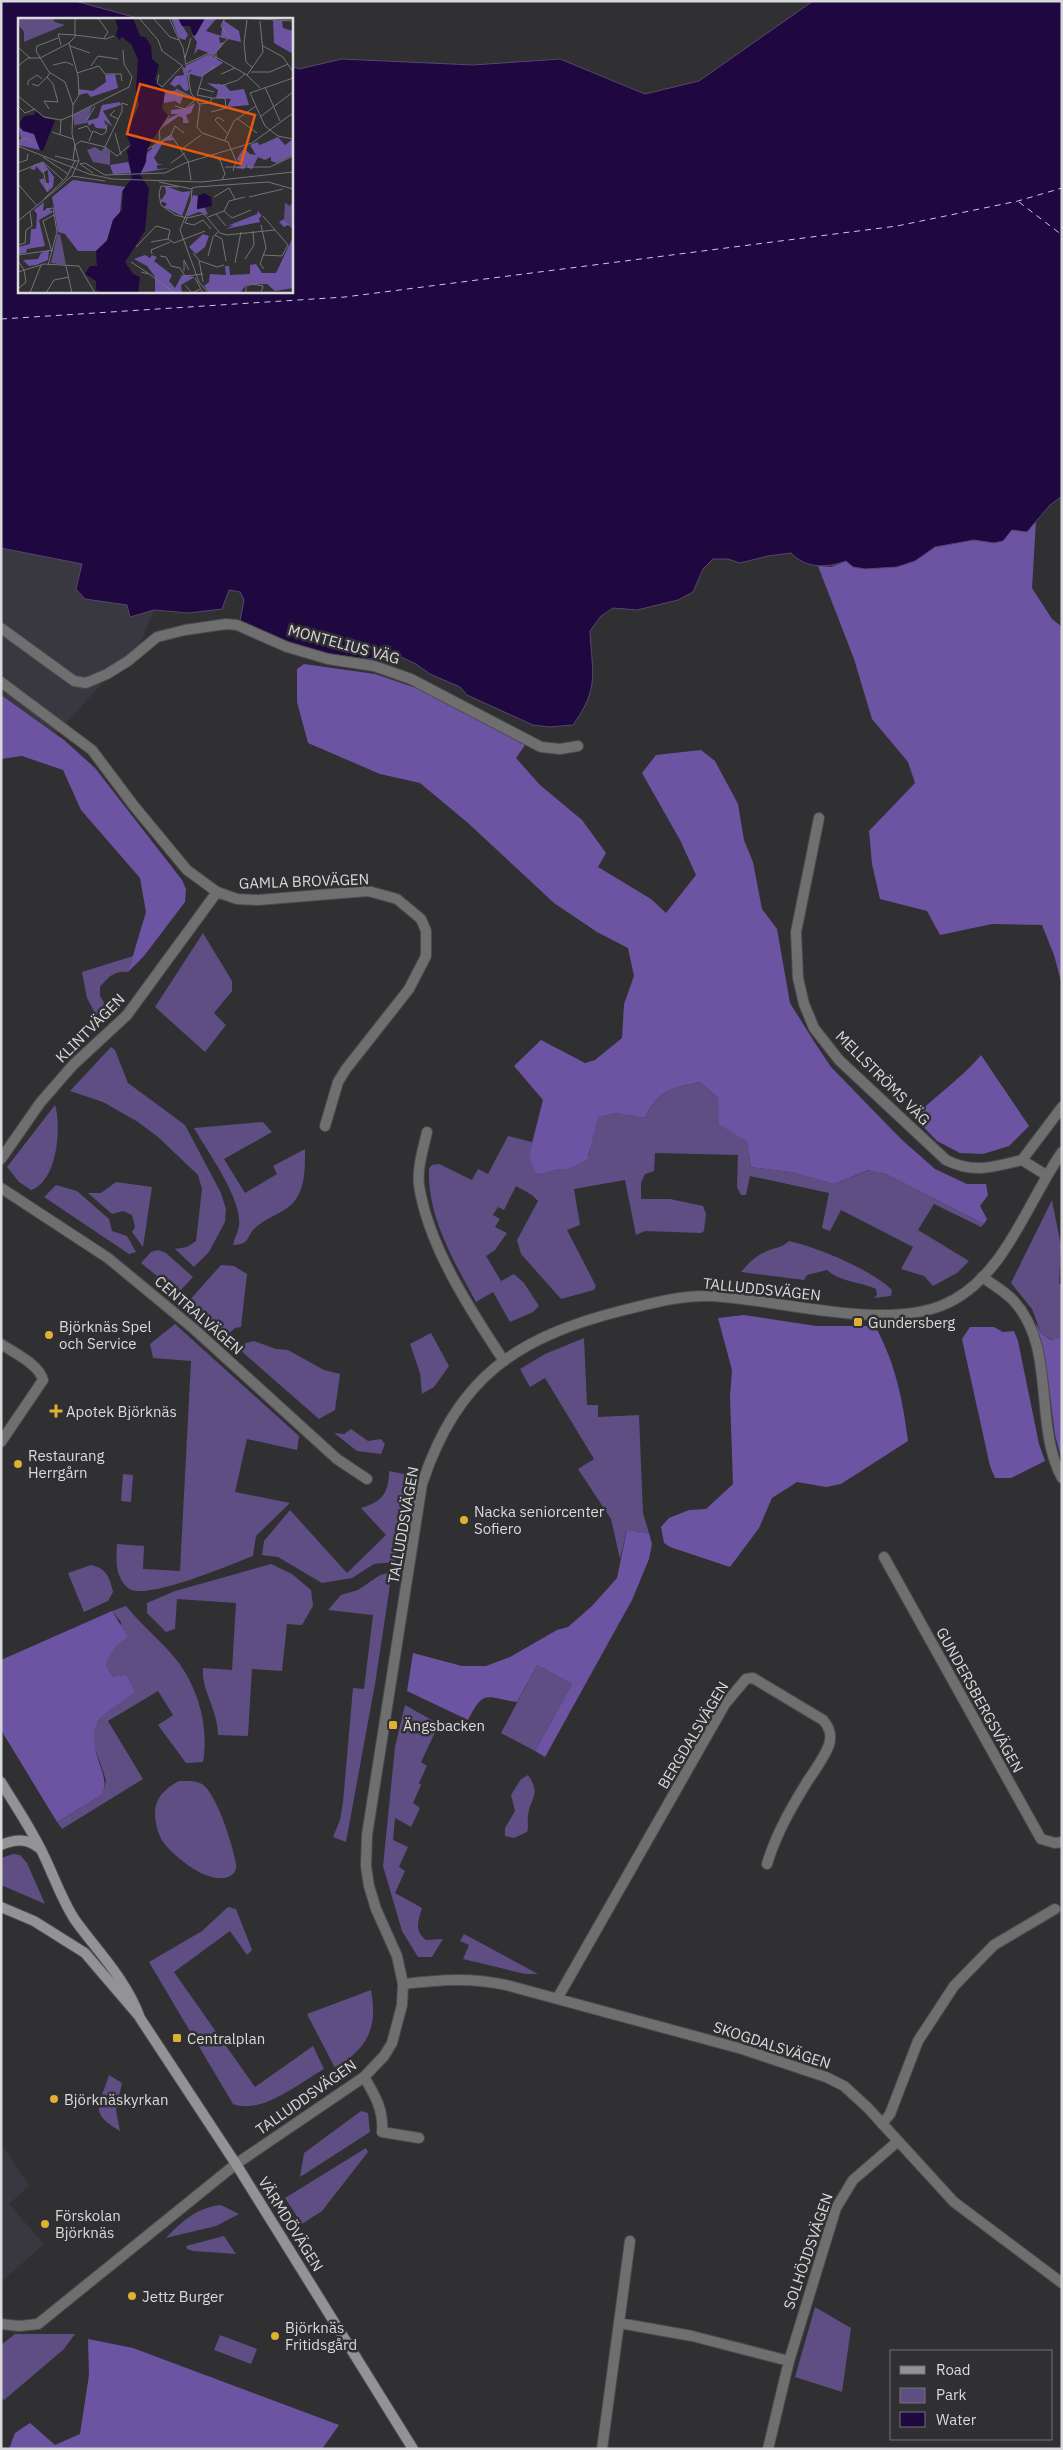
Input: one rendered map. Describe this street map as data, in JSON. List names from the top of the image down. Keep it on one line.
{"streets":{"main road":["VÄRMDÖVÄGEN"],"street":["MONTELIUS VÄG","GAMLA BROVÄGEN","KLINTVÄGEN","MELLSTRÖMS VÄG","TALLUDDSVÄGEN","CENTRALVÄGEN","GUNDERSBERGSVÄGEN","BERGDALSVÄGEN","SKOGDALSVÄGEN","SOLHÖJDSVÄGEN"]},"crossings":[["GAMLA BROVÄGEN","KLINTVÄGEN"],["TALLUDDSVÄGEN","SKOGDALSVÄGEN"],["TALLUDDSVÄGEN","VÄRMDÖVÄGEN"],["BERGDALSVÄGEN","SKOGDALSVÄGEN"],["SKOGDALSVÄGEN","SOLHÖJDSVÄGEN"]],"places":{"transit":["Gundersberg","Ängsbacken","Centralplan"],"other":["Björknäs Spel och Service","Restaurang Herrgårn","Nacka seniorcenter Sofiero","Björknäskyrkan","Förskolan Björknäs","Jettz Burger","Björknäs Fritidsgård"],"health":["Apotek Björknäs"]},"legend":["Road","Park","Water"]}
